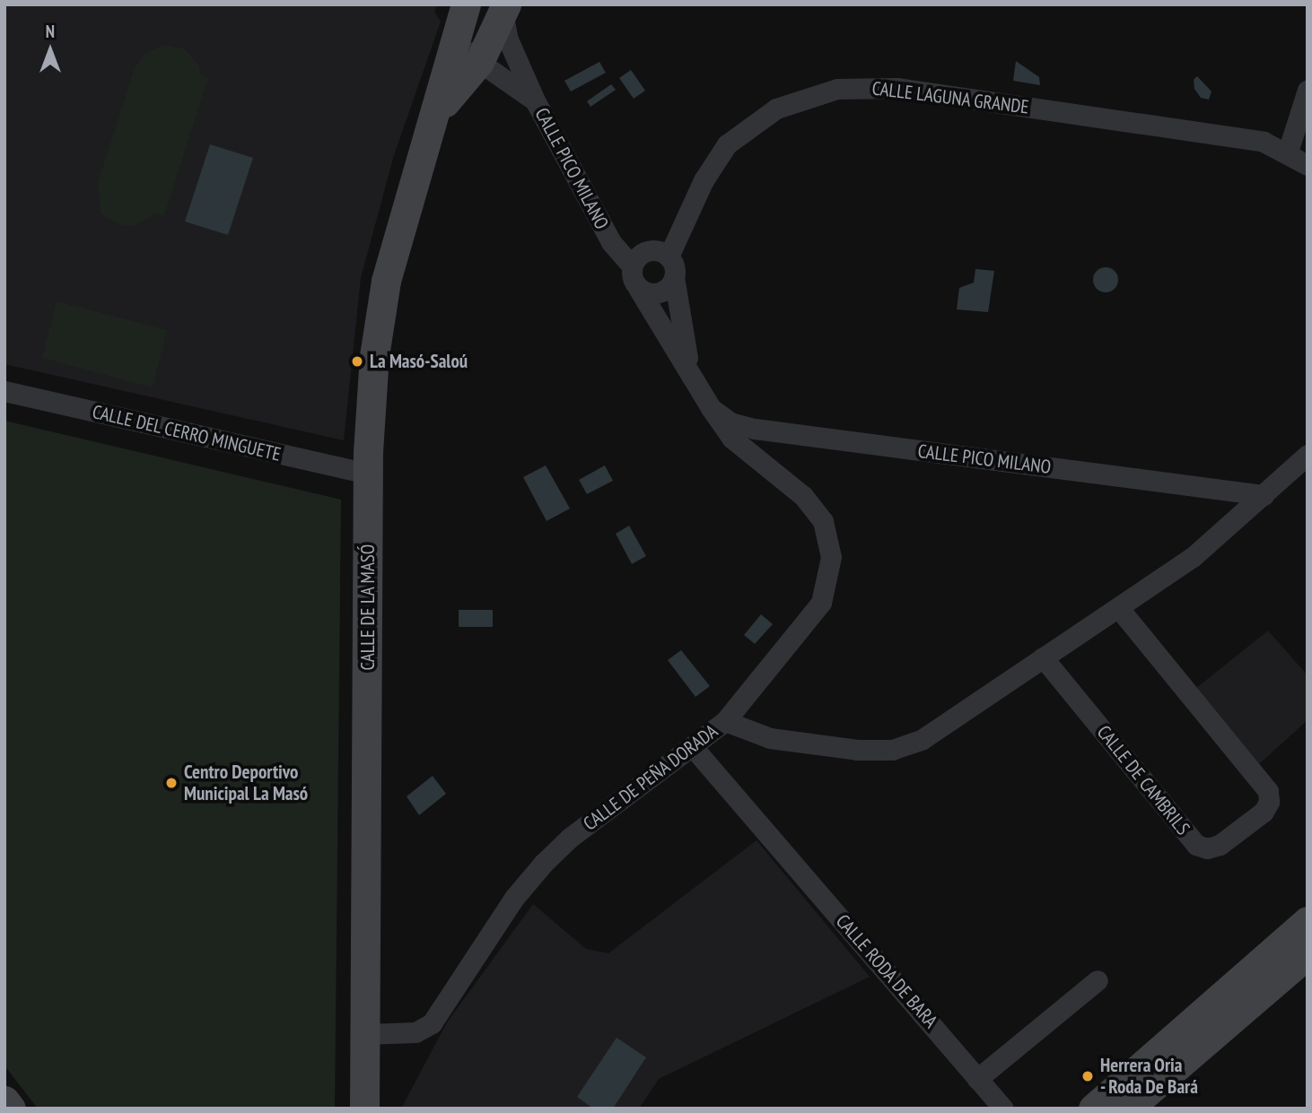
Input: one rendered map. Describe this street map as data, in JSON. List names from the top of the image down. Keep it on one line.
{"streets":{"street":["CALLE LAGUNA GRANDE","CALLE PICO MILANO","CALLE DEL CERRO MINGUETE","CALLE DE LA MASÓ","CALLE DE PEÑA DORADA","CALLE DE CAMBRILS","CALLE RODA DE BARA"]},"crossings":[["CALLE LAGUNA GRANDE","CALLE PICO MILANO"],["CALLE PICO MILANO","CALLE DE LA MASÓ"],["CALLE PICO MILANO","CALLE DE PEÑA DORADA"],["CALLE DEL CERRO MINGUETE","CALLE DE LA MASÓ"],["CALLE DE LA MASÓ","CALLE DE PEÑA DORADA"],["CALLE DE PEÑA DORADA","CALLE RODA DE BARA"]],"places":["La Masó-Saloú","Centro Deportivo Municipal La Masó","Herrera Oria - Roda De Bará"],"north":"top"}
